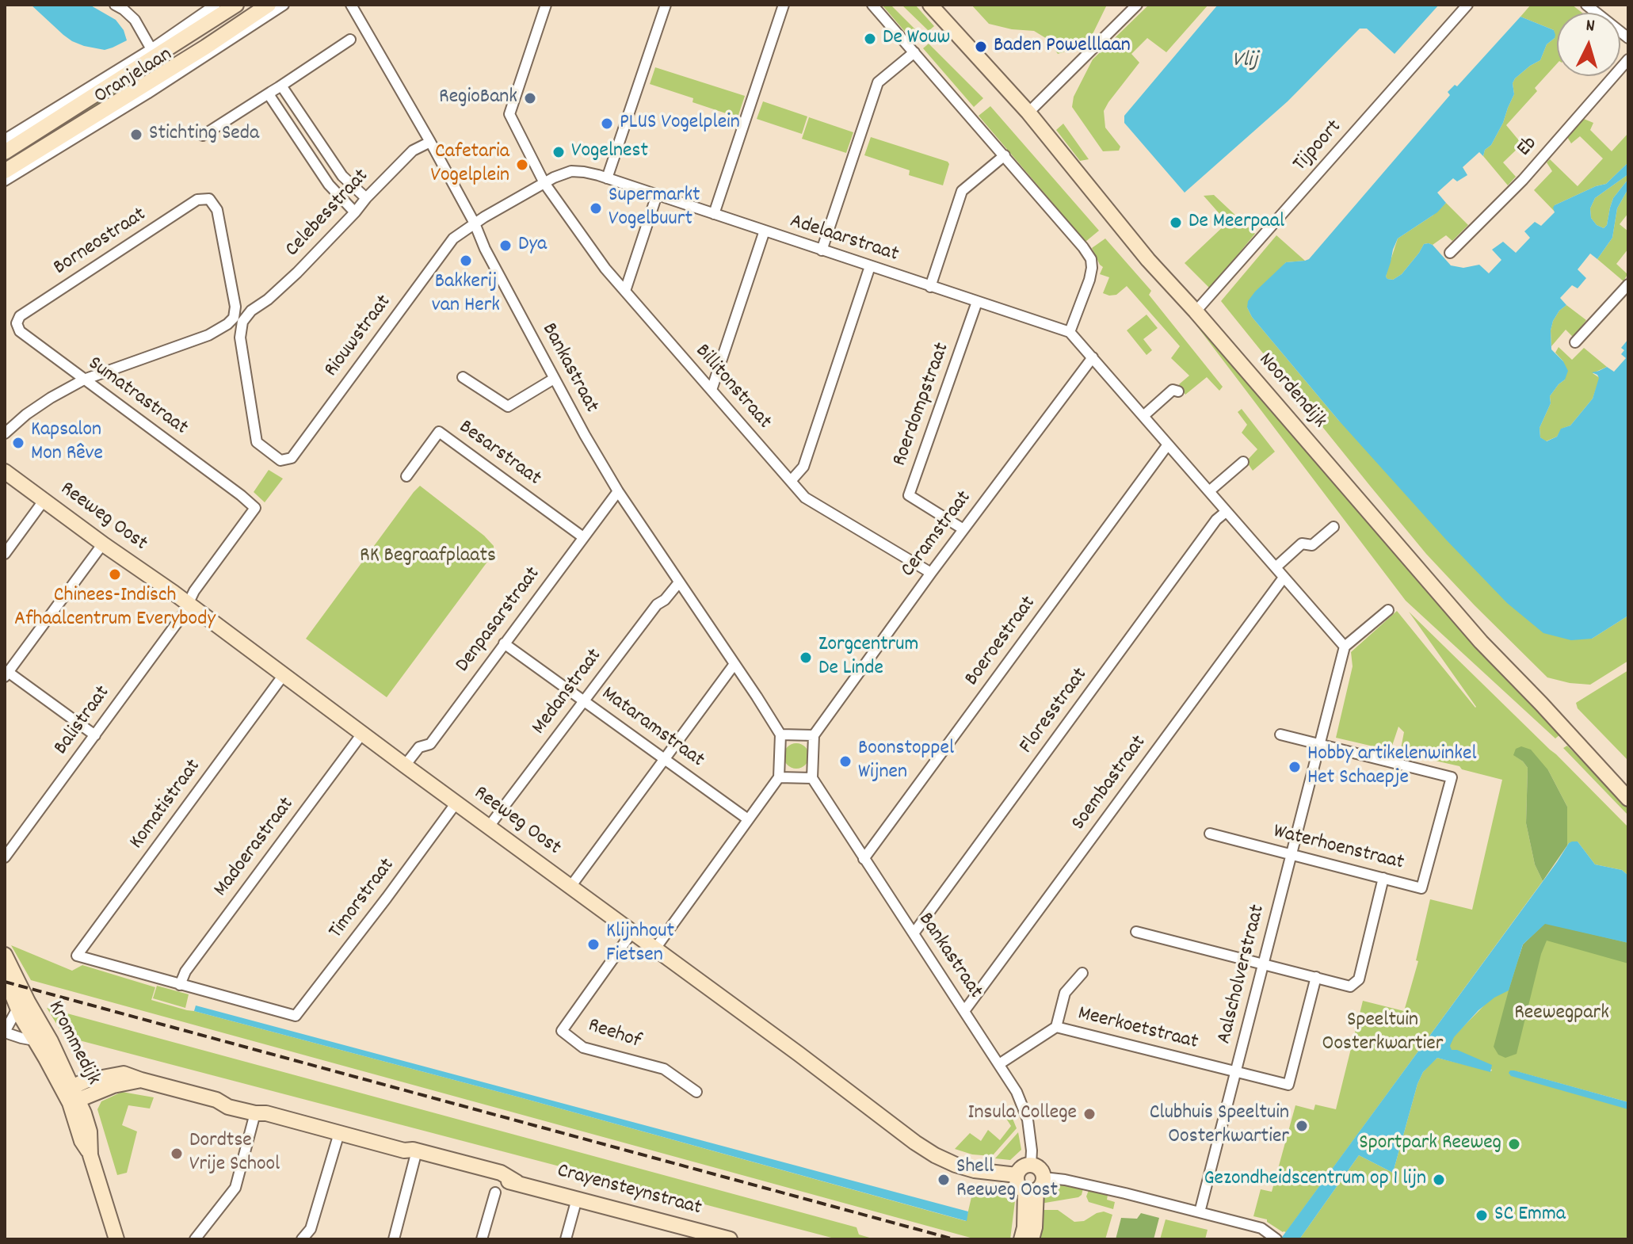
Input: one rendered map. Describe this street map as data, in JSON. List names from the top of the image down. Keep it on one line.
{"streets":{"street":["Oranjelaan","Tijpoort","Eb","Celebesstraat","Adelaarstraat","Borneostraat","Riouwstraat","Bankastraat","Billitonstraat","Noordendijk","Sumatrastraat","Roerdompstraat","Besarstraat","Reeweg Oost","Ceramstraat","Denpasarstraat","Boeroestraat","Medanstraat","Floresstraat","Balistraat","Mataramstraat","Soembastraat","Komatistraat","Madoerastraat","Waterhoenstraat","Timorstraat","Aalscholverstraat","Meerkoetstraat","Reehof","Krommedijk","Crayensteynstraat"]},"crossings":[["Tijpoort","Noordendijk"],["Celebesstraat","Riouwstraat"],["Celebesstraat","Bankastraat"],["Adelaarstraat","Riouwstraat"],["Adelaarstraat","Bankastraat"],["Adelaarstraat","Billitonstraat"],["Adelaarstraat","Roerdompstraat"],["Borneostraat","Sumatrastraat"],["Riouwstraat","Bankastraat"],["Bankastraat","Denpasarstraat"],["Bankastraat","Boeroestraat"],["Bankastraat","Medanstraat"],["Bankastraat","Floresstraat"],["Bankastraat","Soembastraat"],["Bankastraat","Meerkoetstraat"],["Billitonstraat","Ceramstraat"],["Sumatrastraat","Reeweg Oost"],["Sumatrastraat","Balistraat"],["Roerdompstraat","Ceramstraat"],["Besarstraat","Denpasarstraat"],["Reeweg Oost","Denpasarstraat"],["Reeweg Oost","Medanstraat"],["Reeweg Oost","Balistraat"],["Reeweg Oost","Komatistraat"],["Reeweg Oost","Madoerastraat"],["Reeweg Oost","Timorstraat"],["Reeweg Oost","Reehof"],["Denpasarstraat","Mataramstraat"],["Medanstraat","Mataramstraat"],["Komatistraat","Madoerastraat"],["Komatistraat","Timorstraat"],["Madoerastraat","Timorstraat"],["Waterhoenstraat","Aalscholverstraat"],["Aalscholverstraat","Meerkoetstraat"],["Krommedijk","Crayensteynstraat"]],"water":["Vlij"],"parks":["RK Begraafplaats","Reewegpark","Speeltuin Oosterkwartier"],"places":["De Wouw","Baden Powelllaan","RegioBank","PLUS Vogelplein","Stichting Seda","Vogelnest","Cafetaria Vogelplein","Supermarkt Vogelbuurt","De Meerpaal","Dya","Bakkerij van Herk","Kapsalon Mon Rêve","Chinees-Indisch Afhaalcentrum Everybody","Zorgcentrum De Linde","Boonstoppel Wijnen","Hobby artikelenwinkel Het Schaepje","Klijnhout Fietsen","Insula College","Clubhuis Speeltuin Oosterkwartier","Sportpark Reeweg","Dordtse Vrije School","Shell Reeweg Oost","Gezondheidscentrum op 1 lijn","SC Emma"],"north":"top"}
